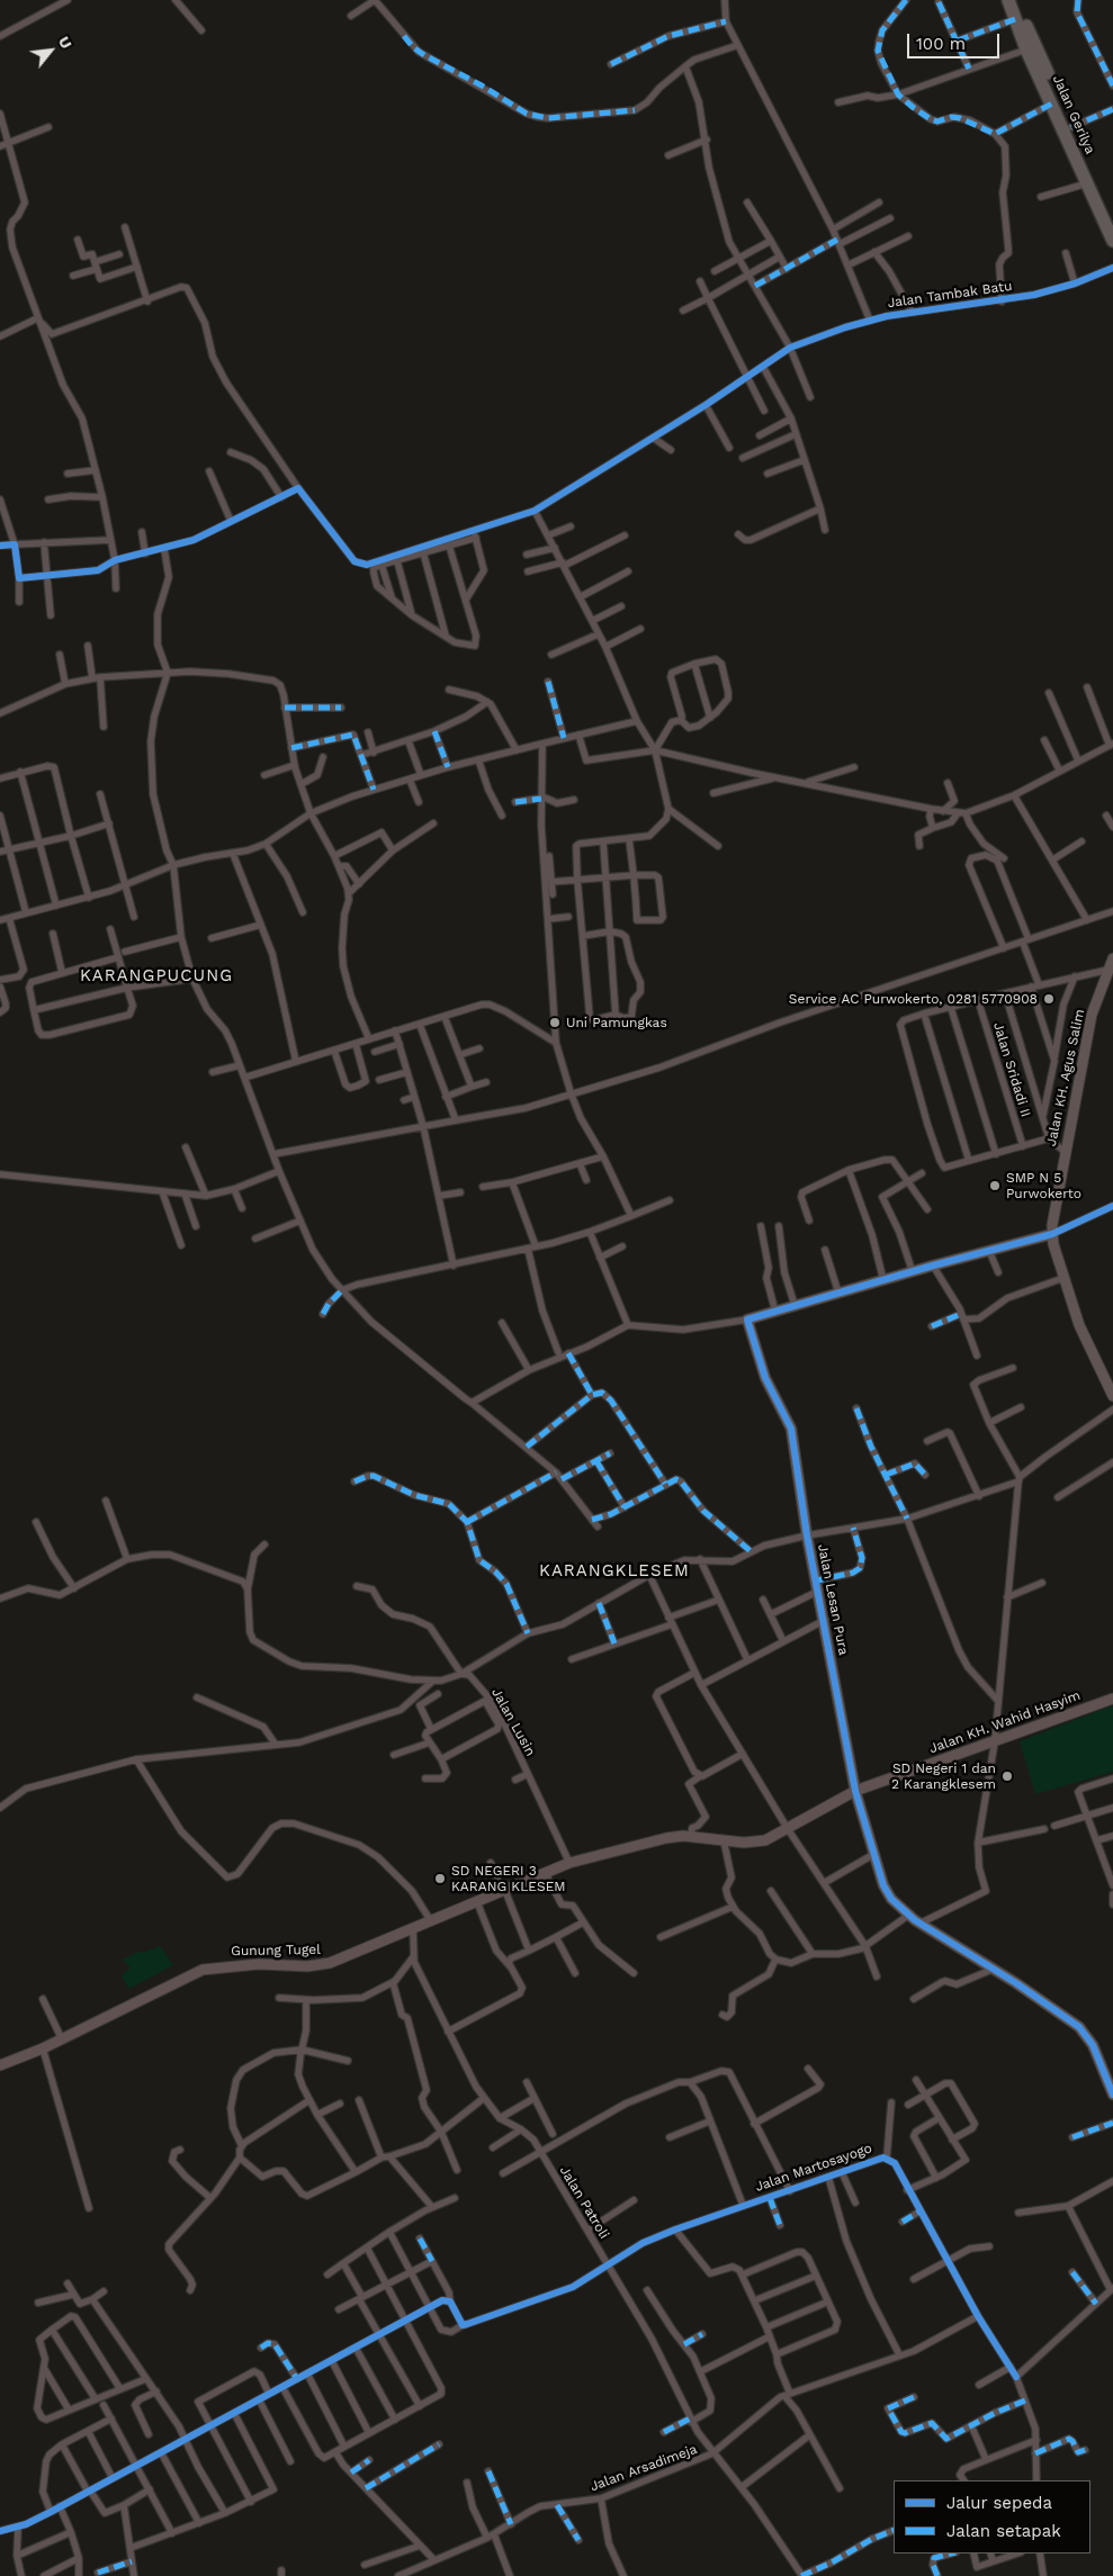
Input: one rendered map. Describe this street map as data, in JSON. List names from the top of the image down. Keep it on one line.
{"streets":{"highway":["Jalan Gerilya"],"main road":["Jalan KH. Wahid Hasyim","Gunung Tugel"],"street":["Jalan Tambak Batu","Jalan Sridadi II","Jalan KH. Agus Salim","Jalan Lesan Pura","Jalan Lusin","Jalan Martosayogo","Jalan Patroli","Jalan Arsadimeja"]},"crossings":[["Jalan Lesan Pura","Jalan KH. Wahid Hasyim"],["Jalan Lusin","Gunung Tugel"],["Jalan KH. Wahid Hasyim","Gunung Tugel"],["Gunung Tugel","Jalan Patroli"],["Jalan Martosayogo","Jalan Patroli"],["Jalan Martosayogo","Jalan Arsadimeja"],["Jalan Patroli","Jalan Arsadimeja"]],"districts":["KARANGPUCUNG","KARANGKLESEM"],"places":["Service AC Purwokerto, 0281 5770908","Uni Pamungkas","SMP N 5 Purwokerto","SD Negeri 1 dan 2 Karangklesem","SD NEGERI 3 KARANG KLESEM"],"legend":["Jalur sepeda","Jalan setapak"],"scale_bar":"100 m","north":"top right"}
